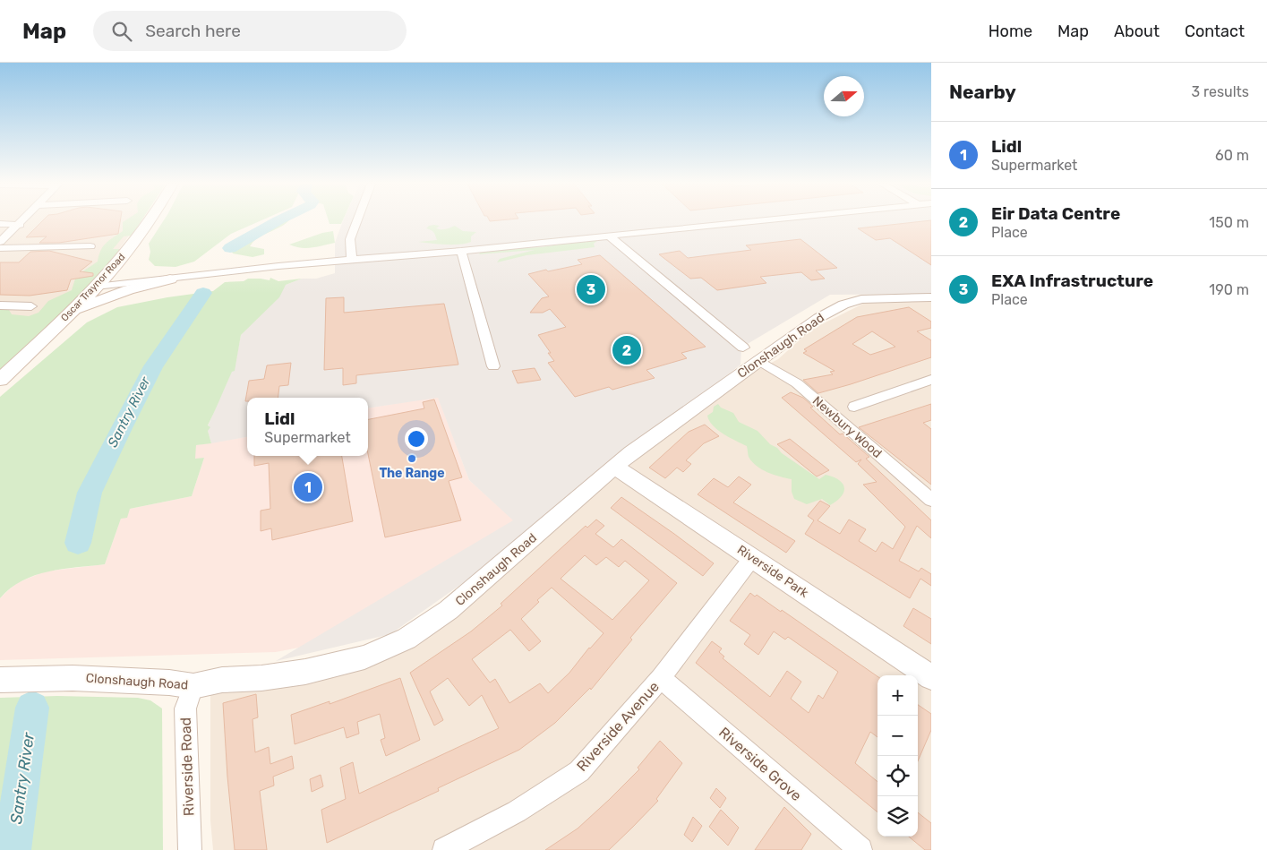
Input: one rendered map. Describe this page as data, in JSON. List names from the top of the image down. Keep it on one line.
{"streets":{"main road":["Oscar Traynor Road"],"street":["Clonshaugh Road","Newbury Wood","Riverside Park","Riverside Avenue","Riverside Grove","Riverside Road"]},"crossings":[["Clonshaugh Road","Newbury Wood"],["Clonshaugh Road","Riverside Park"],["Clonshaugh Road","Riverside Road"],["Riverside Park","Riverside Avenue"],["Riverside Avenue","Riverside Grove"]],"water":["Santry River"],"places":["The Range"],"north":"right","page":{"header":"Map","search":"Search here","nav":["Home","Map","About","Contact"],"heading":["Nearby","3 results"],"list":[{"mark":"1","name":"Lidl","note":"Supermarket","value":"60 m"},{"mark":"2","name":"Eir Data Centre","note":"Place","value":"150 m"},{"mark":"3","name":"EXA Infrastructure","note":"Place","value":"190 m"}],"pins":["3","2","1"],"popup":["Lidl","Supermarket"],"map_buttons":["+","−"]}}
